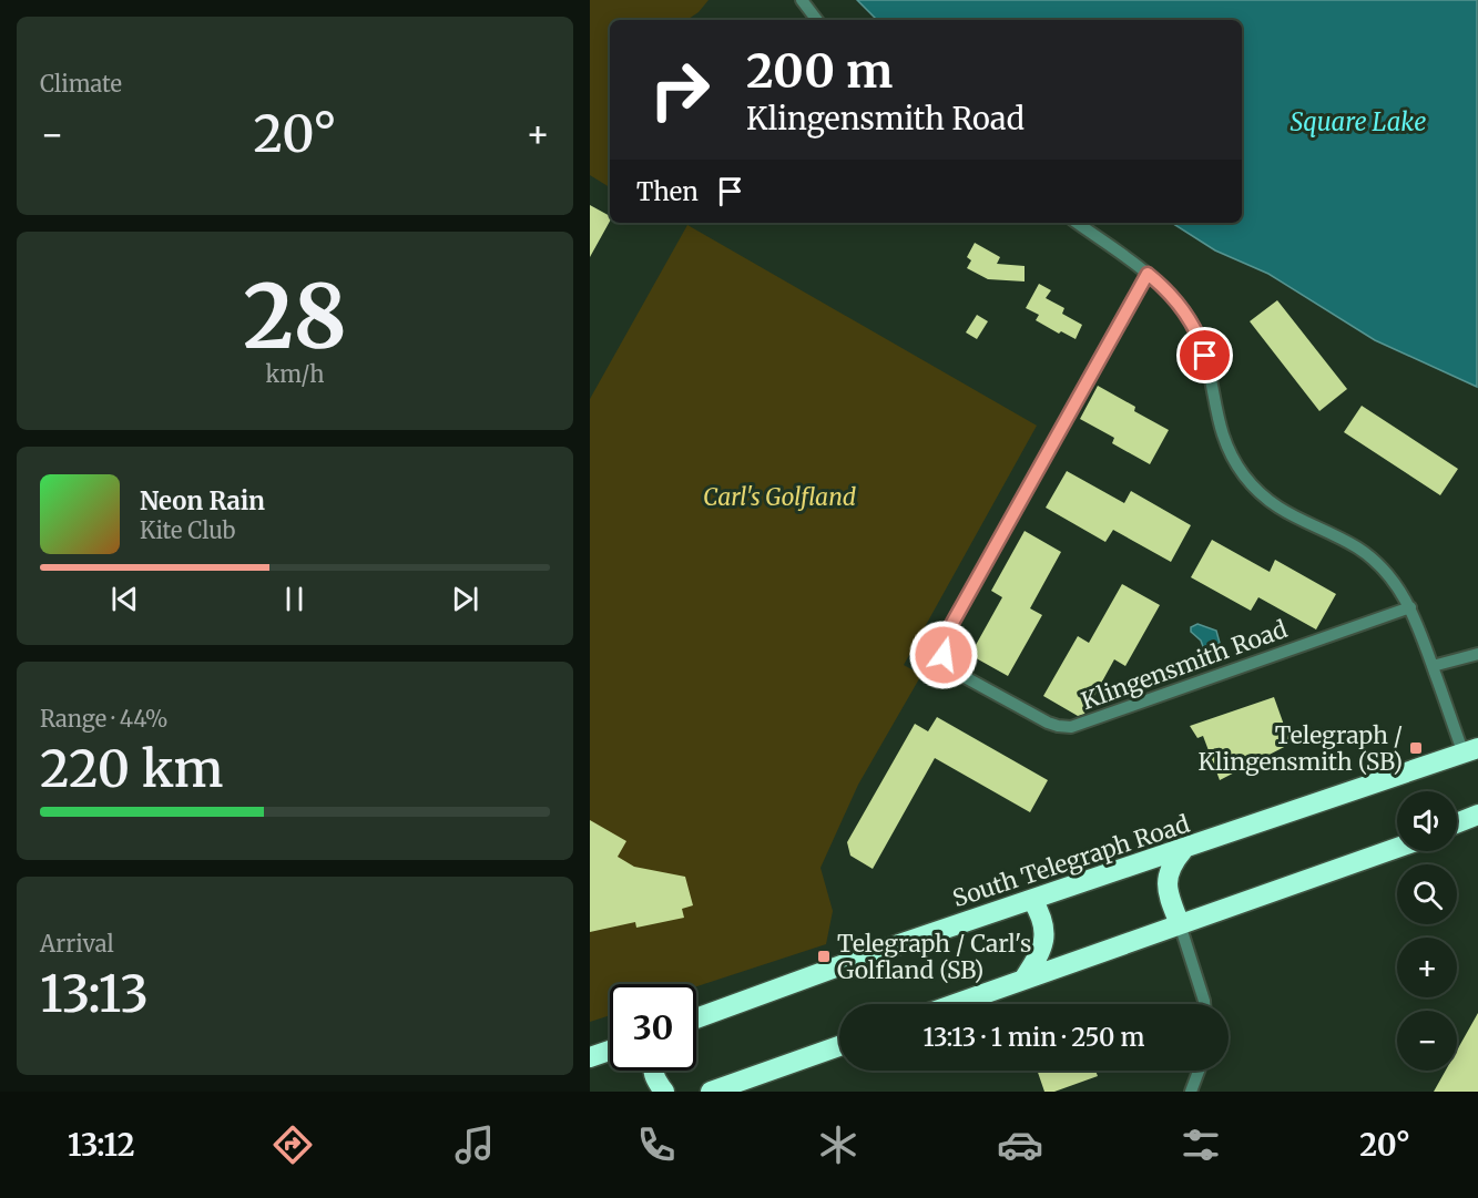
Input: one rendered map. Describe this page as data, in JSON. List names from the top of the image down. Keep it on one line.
{"streets":{"highway":["South Telegraph Road"],"street":["Klingensmith Road"]},"water":["Square Lake"],"parks":["Carl's Golfland"],"places":{"transit":["Telegraph / Klingensmith (SB)","Telegraph / Carl's Golfland (SB)"]},"page":{"tile":["Climate",["28","km/h"],["Range · 44%","220 km"],["Arrival","13:13"]],"turn":["200 m","Klingensmith Road"],"heat":["−","20°","+"],"then":"Then","song":["Neon Rain","Kite Club"],"map_buttons":["+","−"],"limit":"30","trip":"13:13 · 1 min · 250 m","tabs":["13:12","20°"]}}
